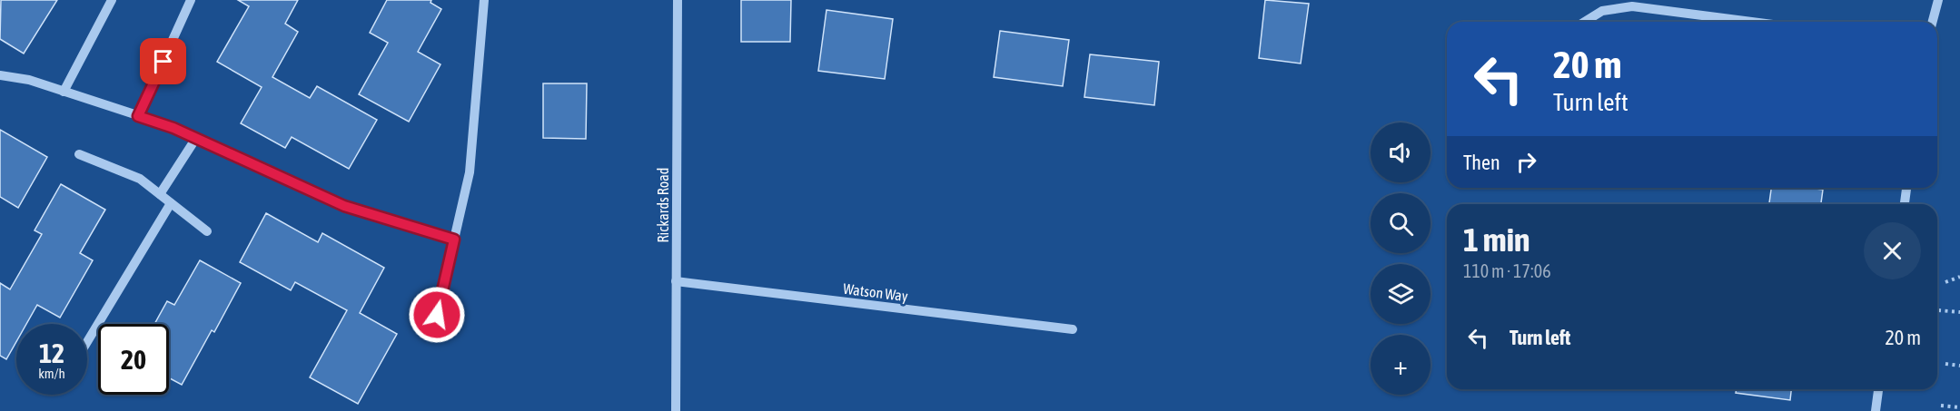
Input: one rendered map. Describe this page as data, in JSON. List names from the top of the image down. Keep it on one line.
{"streets":{"street":["Rickards Road","Watson Way"]},"crossings":[["Rickards Road","Watson Way"]],"page":{"turn":["20 m","Turn left"],"map_buttons":"+","then":"Then","heading":["1 min","110 m · 17:06"],"list":[{"name":"Turn left","value":"20 m"}],"speed":"12 km/h","limit":"20"}}
